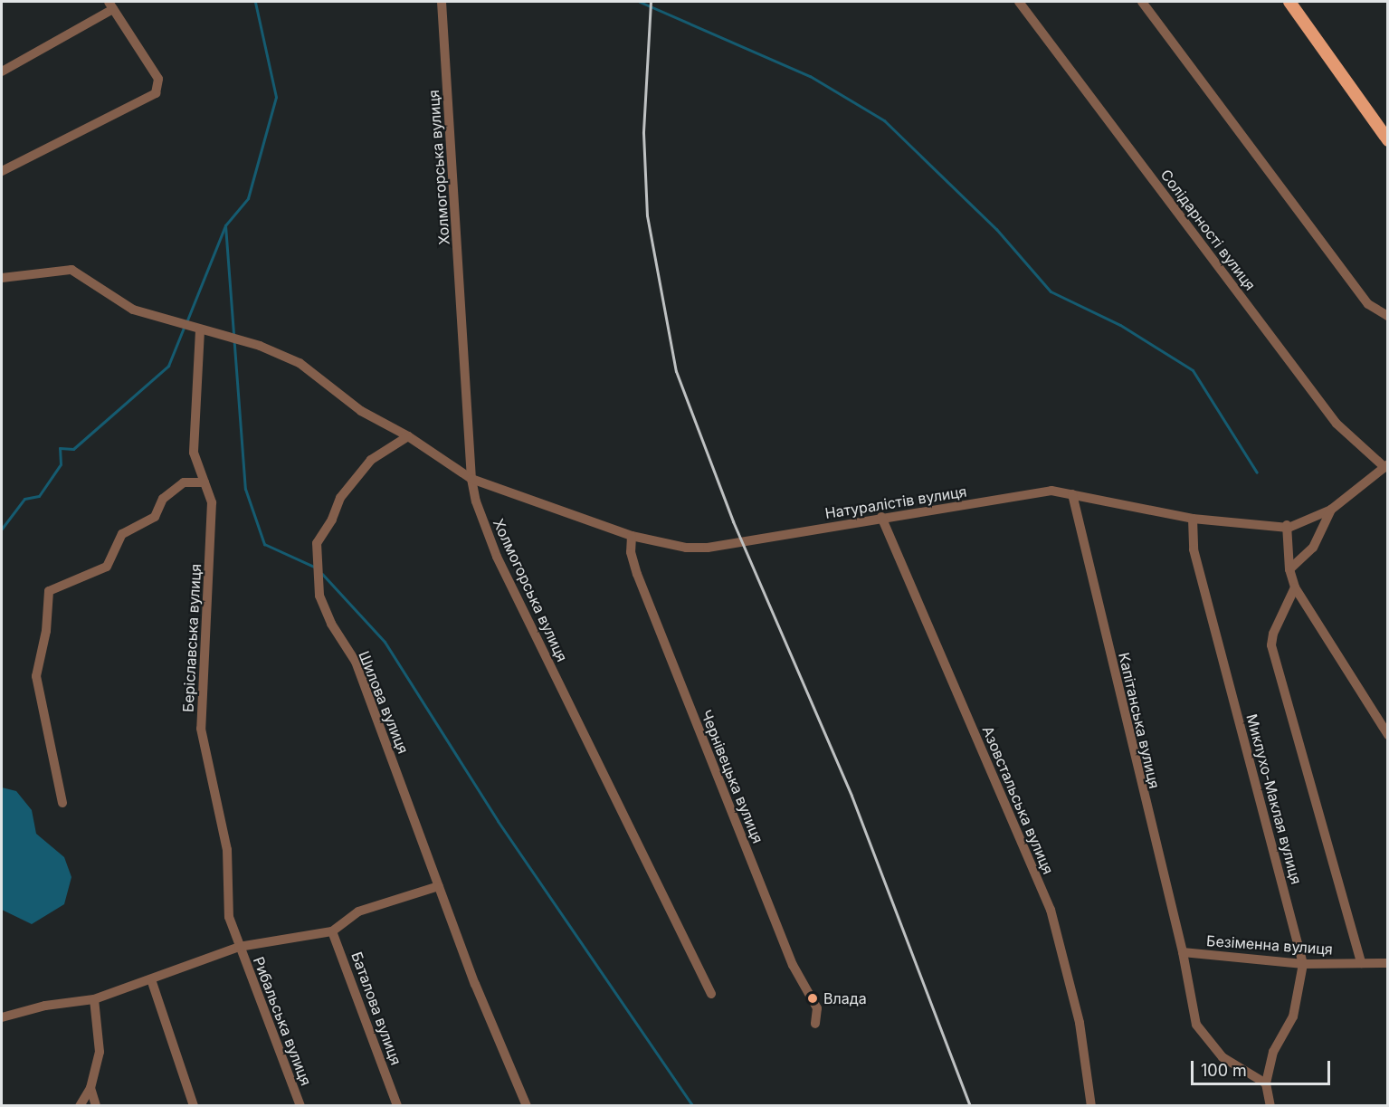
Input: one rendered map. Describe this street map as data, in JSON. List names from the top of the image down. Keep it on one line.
{"streets":{"street":["Холмогорська вулиця","Солідарності вулиця","Натуралістів вулиця","Беріславська вулиця","Шилова вулиця","Капітанська вулиця","Чернівецька вулиця","Миклухо-Маклая вулиця","Азовстальська вулиця","Безіменна вулиця","Баталова вулиця","Рибальська вулиця"]},"crossings":[["Холмогорська вулиця","Натуралістів вулиця"],["Солідарності вулиця","Натуралістів вулиця"],["Натуралістів вулиця","Беріславська вулиця"],["Натуралістів вулиця","Шилова вулиця"],["Натуралістів вулиця","Капітанська вулиця"],["Натуралістів вулиця","Чернівецька вулиця"],["Натуралістів вулиця","Миклухо-Маклая вулиця"],["Натуралістів вулиця","Азовстальська вулиця"],["Беріславська вулиця","Рибальська вулиця"],["Капітанська вулиця","Миклухо-Маклая вулиця"],["Капітанська вулиця","Безіменна вулиця"],["Миклухо-Маклая вулиця","Безіменна вулиця"]],"places":["Влада"],"scale_bar":"100 m"}
